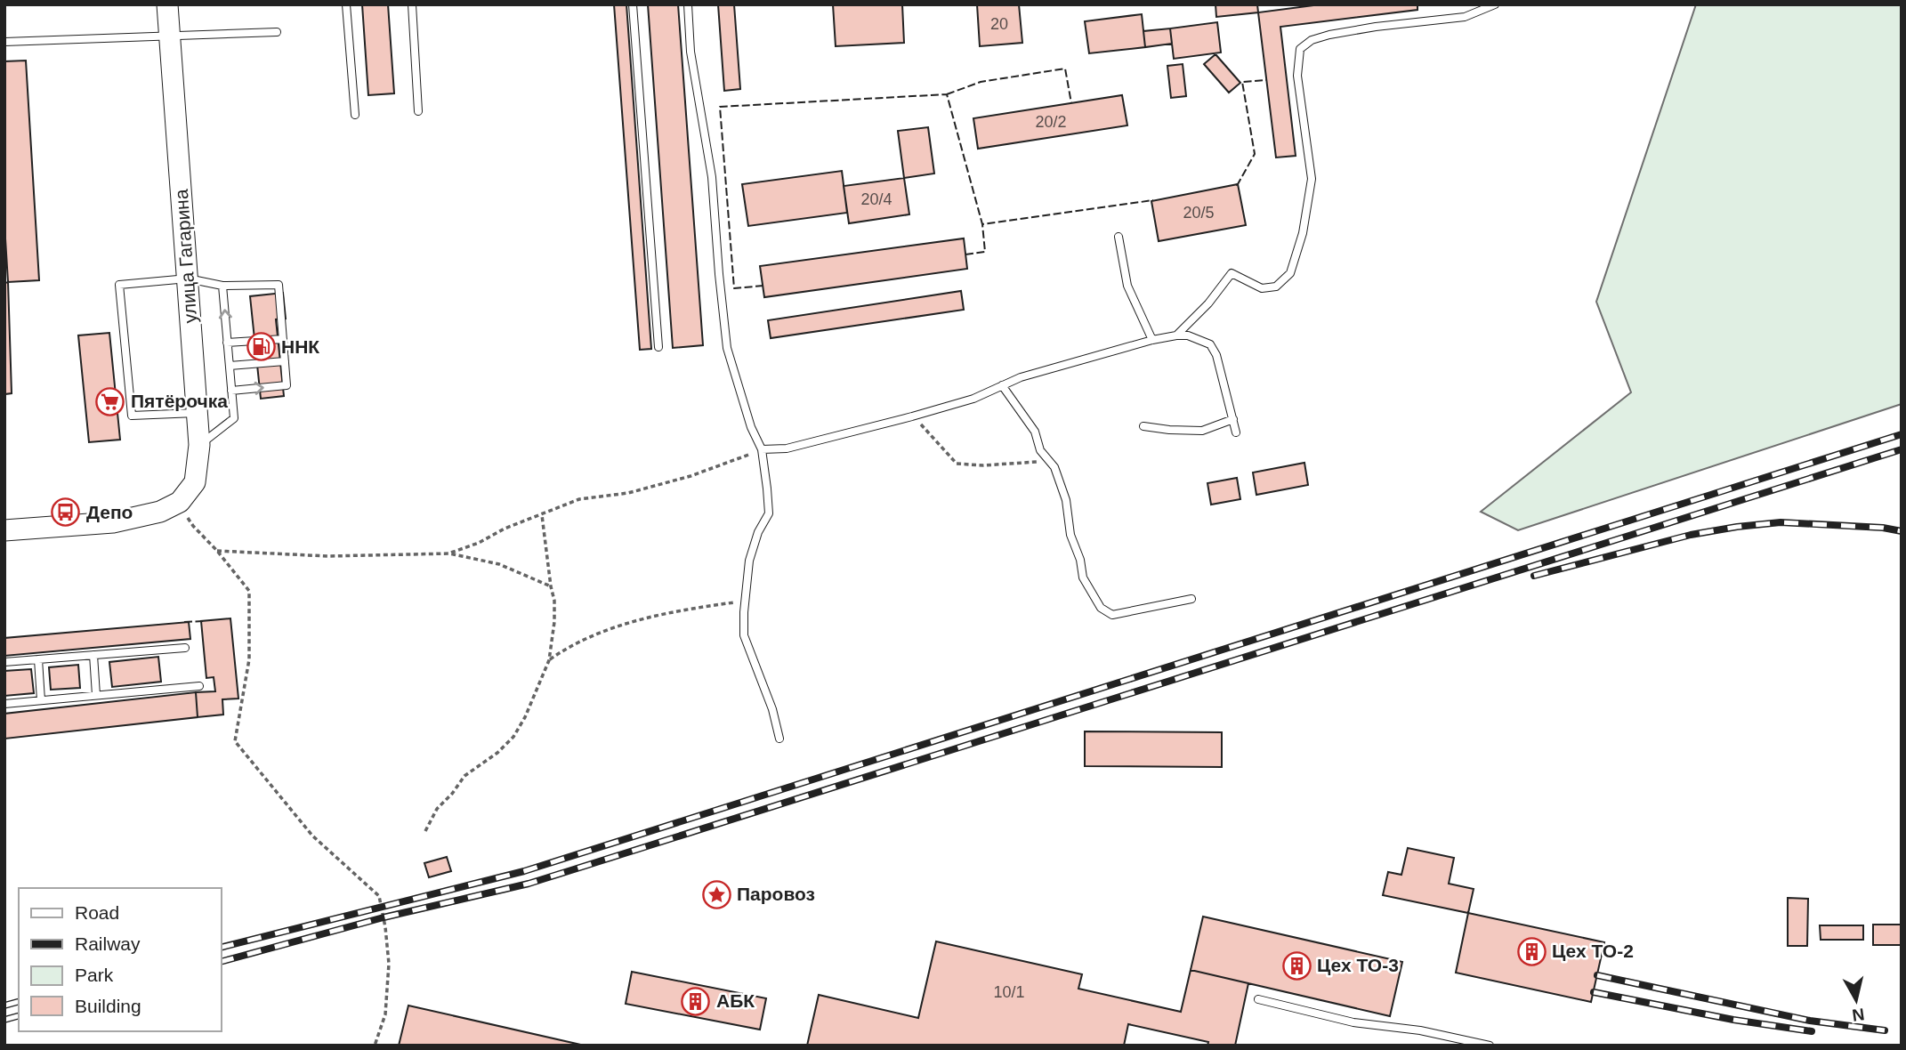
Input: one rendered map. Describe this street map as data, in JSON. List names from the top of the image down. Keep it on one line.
{"streets":{"main road":["улица Гагарина"]},"places":{"fuel station":["ННК"],"supermarket":["Пятёрочка"],"bus stop":["Депо"],"place":["Паровоз"],"building":["Цех ТО-2","Цех ТО-3","АБК"]},"house_numbers":["20","20/2","20/4","20/5","10/1"],"legend":["Road","Railway","Park","Building"],"north":"bottom"}
